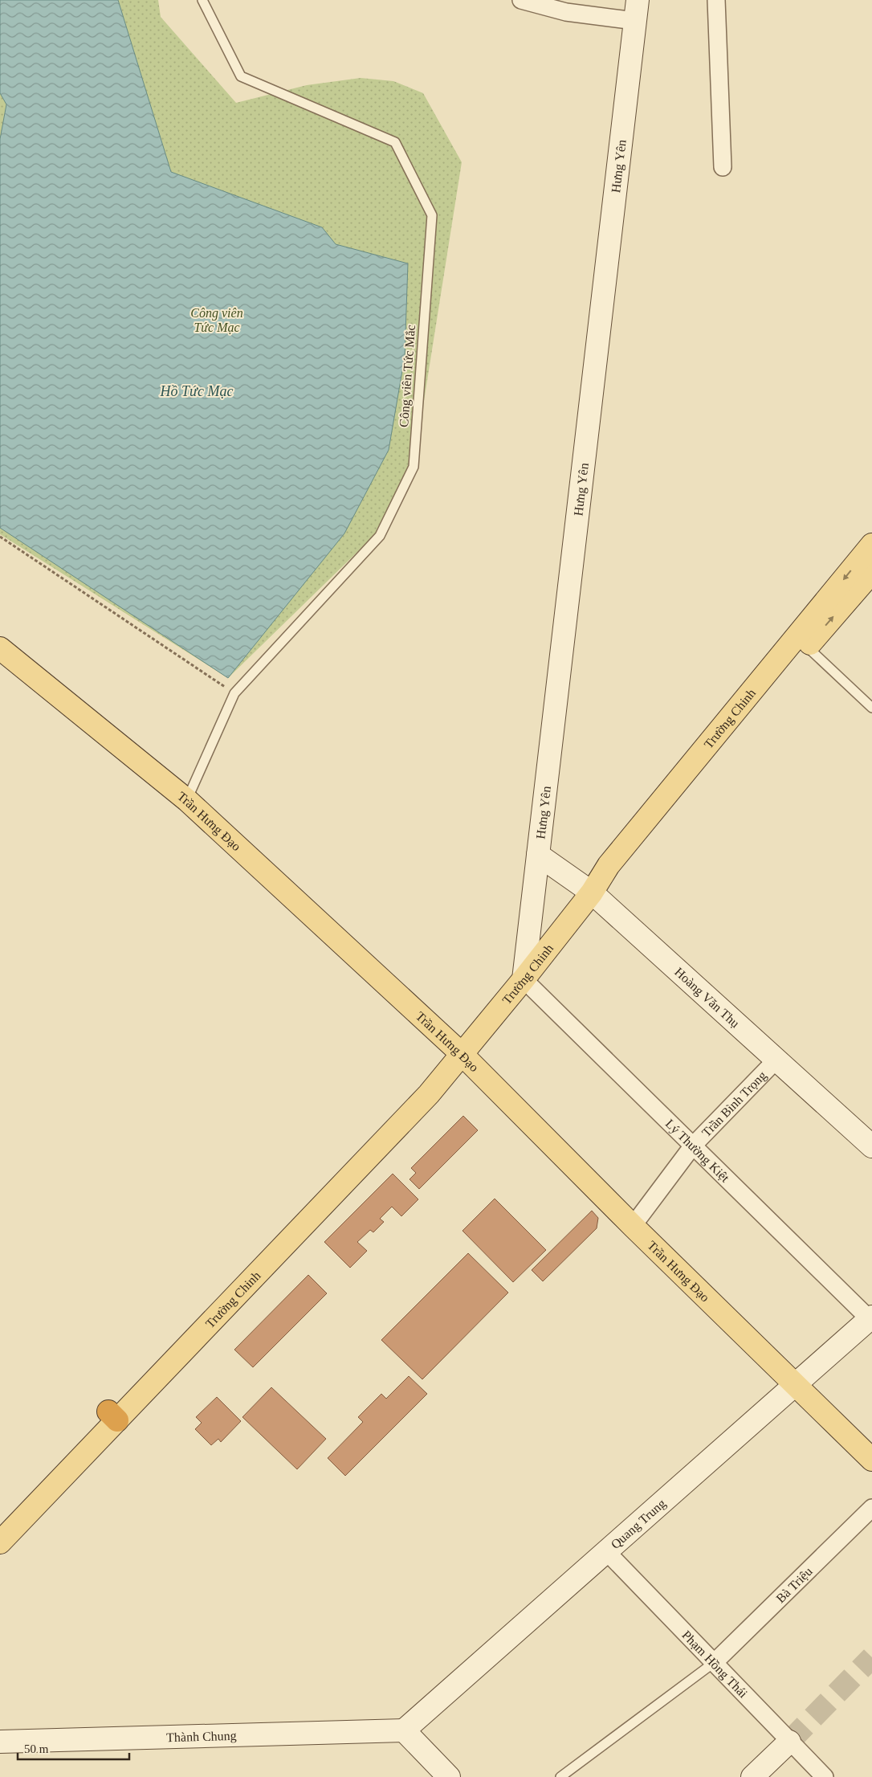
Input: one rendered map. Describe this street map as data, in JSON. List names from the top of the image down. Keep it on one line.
{"streets":{"main road":["Trường Chinh","Trần Hưng Đạo"],"street":["Hưng Yên","Hoàng Văn Thụ","Trần Bình Trọng","Lý Thường Kiệt","Quang Trung","Bà Triệu","Phạm Hồng Thái","Thành Chung"],"lane":["Công viên Tức Mắc"]},"crossings":[["Hưng Yên","Trường Chinh"],["Hưng Yên","Hoàng Văn Thụ"],["Hưng Yên","Lý Thường Kiệt"],["Công viên Tức Mắc","Trần Hưng Đạo"],["Trường Chinh","Trần Hưng Đạo"],["Trường Chinh","Hoàng Văn Thụ"],["Trường Chinh","Lý Thường Kiệt"],["Trần Hưng Đạo","Trần Bình Trọng"],["Trần Hưng Đạo","Quang Trung"],["Hoàng Văn Thụ","Trần Bình Trọng"],["Trần Bình Trọng","Lý Thường Kiệt"],["Lý Thường Kiệt","Quang Trung"],["Quang Trung","Phạm Hồng Thái"],["Quang Trung","Thành Chung"],["Bà Triệu","Phạm Hồng Thái"]],"water":["Hồ Tức Mạc"],"parks":["Công viên Tức Mạc"],"scale_bar":"50 m"}
